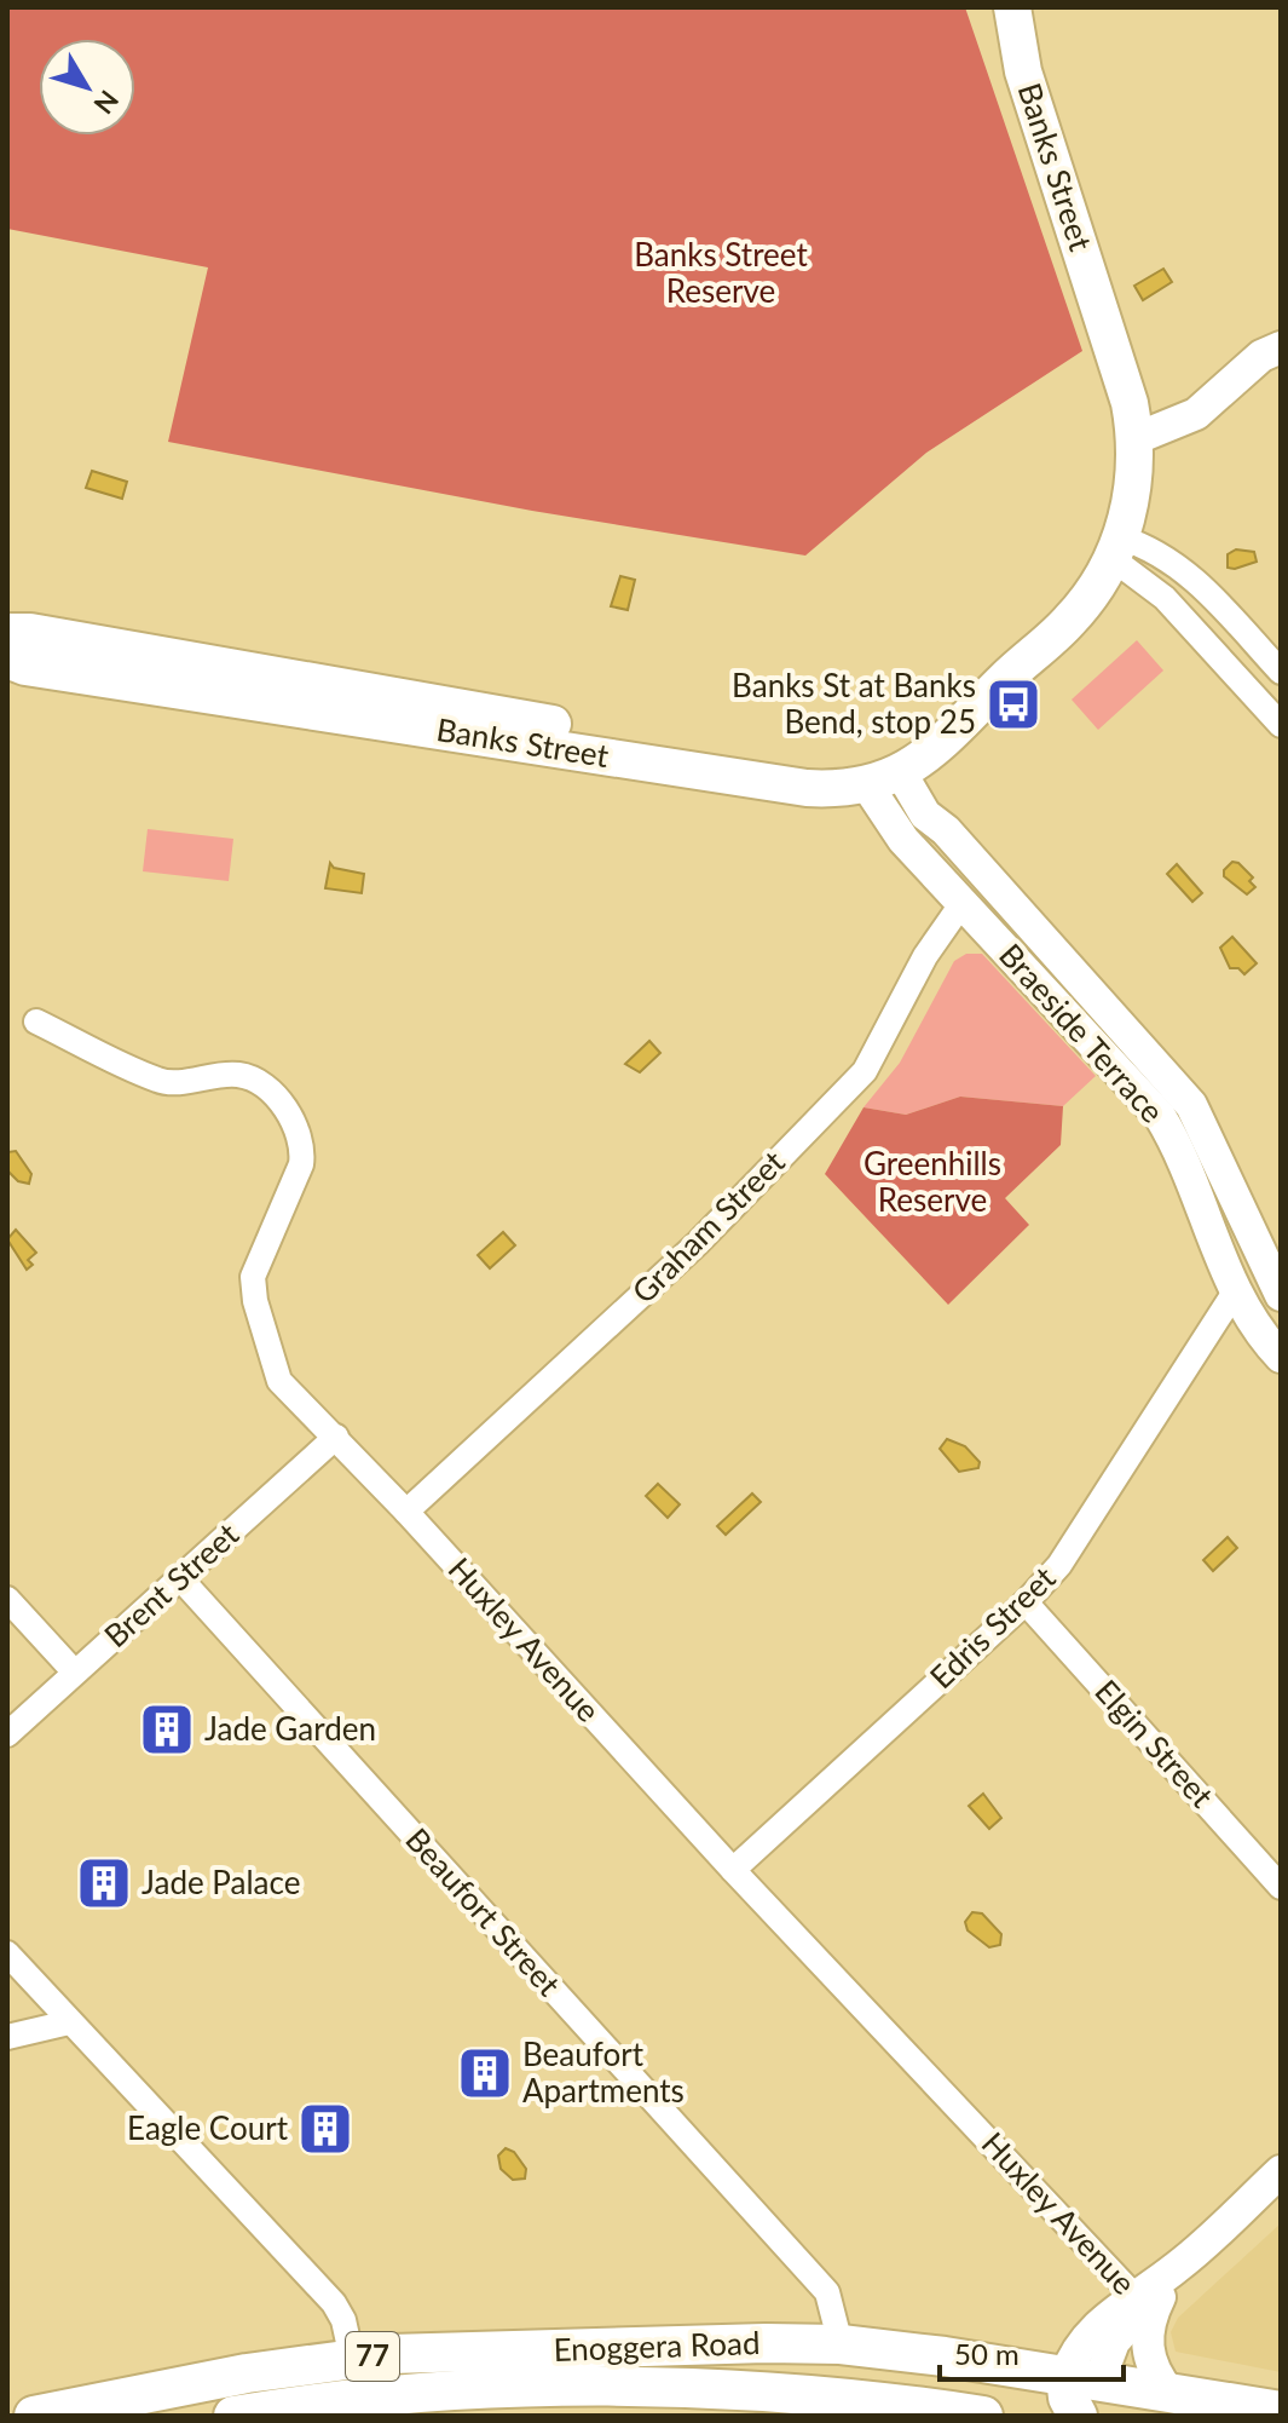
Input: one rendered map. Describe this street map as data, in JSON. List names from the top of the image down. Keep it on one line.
{"streets":{"main road":["Banks Street","Enoggera Road","77"],"street":["Braeside Terrace","Graham Street","Brent Street","Edris Street","Huxley Avenue","Elgin Street","Beaufort Street"]},"crossings":[["Banks Street","Braeside Terrace"],["Braeside Terrace","Graham Street"],["Braeside Terrace","Edris Street"],["Graham Street","Huxley Avenue"],["Brent Street","Huxley Avenue"],["Brent Street","Beaufort Street"],["Edris Street","Huxley Avenue"],["Edris Street","Elgin Street"],["Beaufort Street","Enoggera Road"]],"parks":["Banks Street Reserve","Greenhills Reserve"],"places":{"bus stop":["Banks St at Banks Bend, stop 25"],"building":["Jade Garden","Jade Palace","Beaufort Apartments","Eagle Court"]},"scale_bar":"50 m","north":"bottom right"}
